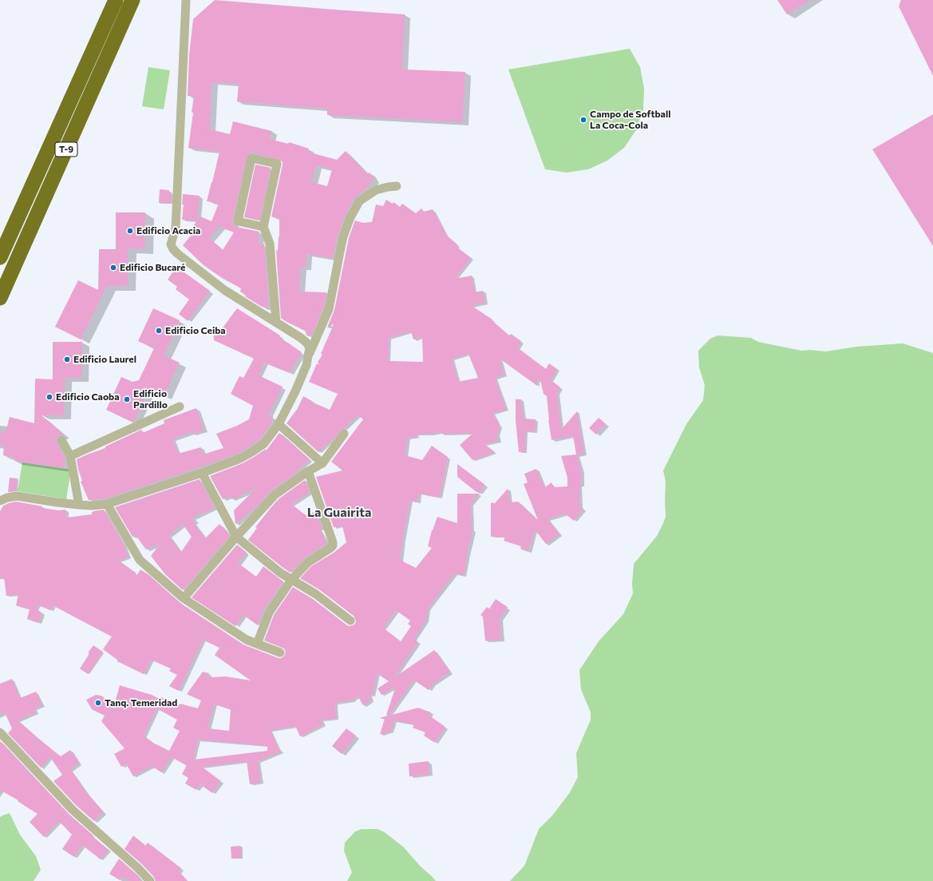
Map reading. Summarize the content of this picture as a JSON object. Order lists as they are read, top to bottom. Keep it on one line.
{"streets":{"highway":["T-9"]},"districts":["La Guairita"],"places":["Campo de Softball La Coca-Cola","Edificio Acacia","Edificio Bucaré","Edificio Ceiba","Edificio Laurel","Edificio Caoba","Edificio Pardillo","Tanq. Temeridad"]}
